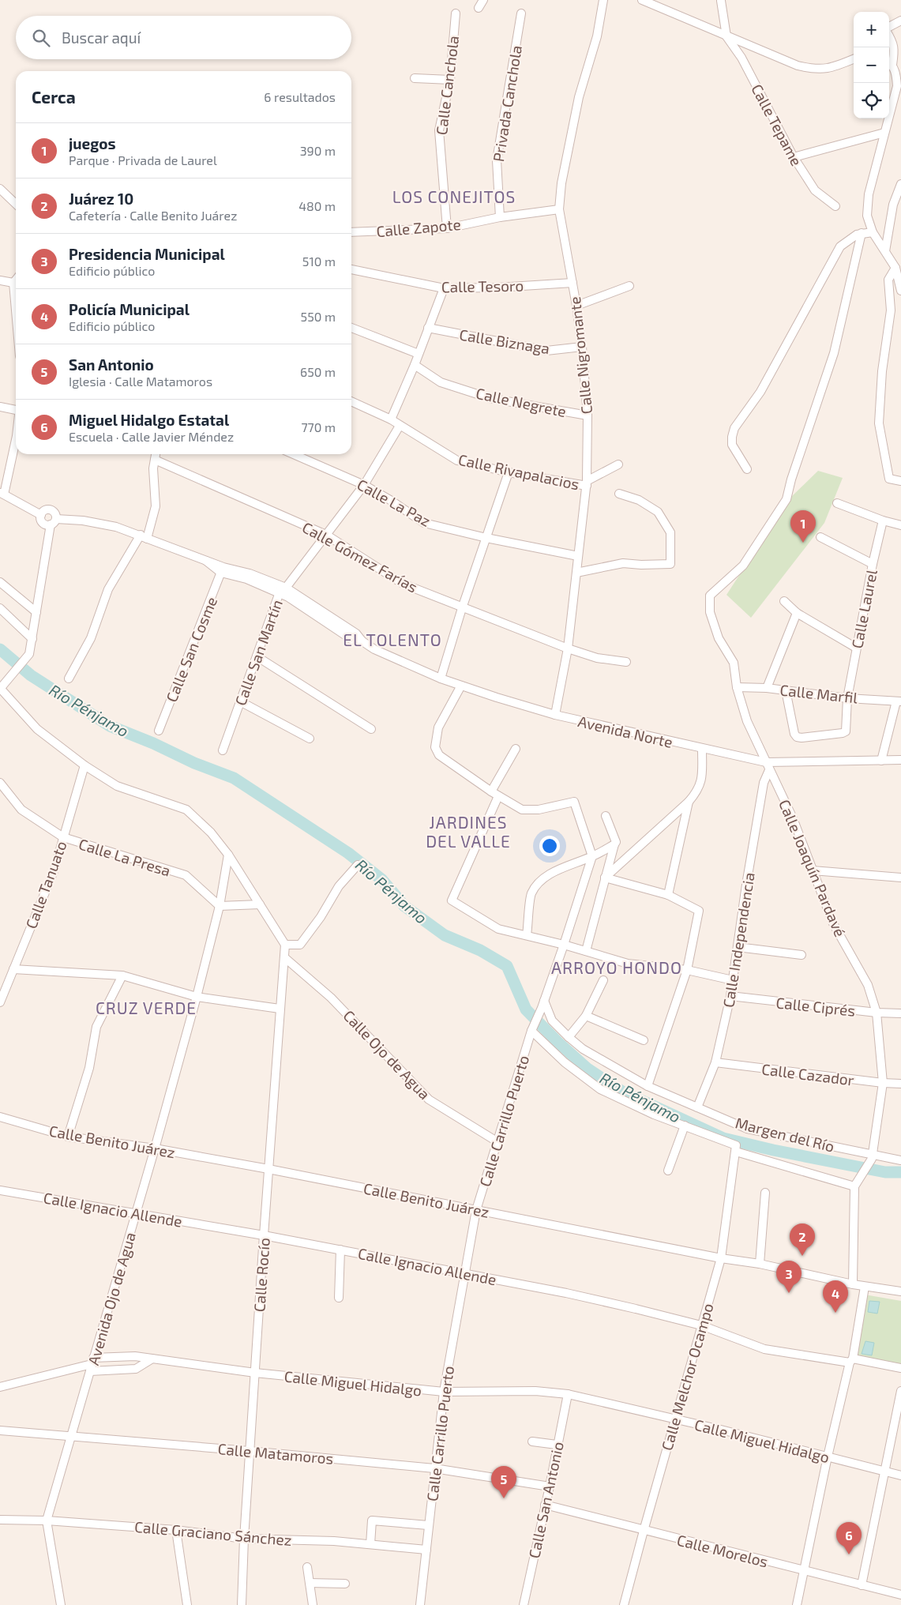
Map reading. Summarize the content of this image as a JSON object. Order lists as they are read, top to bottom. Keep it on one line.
{"streets":{"street":["Calle Canchola","Privada Canchola","Calle Tepame","Calle Zapote","Calle Tesoro","Calle Biznaga","Calle Nigromante","Calle Negrete","Calle Rivapalacios","Calle La Paz","Calle Gómez Farías","Calle Laurel","Calle San Cosme","Calle San Martín","Calle Marfil","Avenida Norte","Calle La Presa","Calle Joaquín Pardavé","Calle Tanuato","Calle Independencia","Calle Ciprés","Calle Ojo de Agua","Calle Cazador","Calle Carrillo Puerto","Margen del Río","Calle Benito Juárez","Calle Ignacio Allende","Calle Rocío","Avenida Ojo de Agua","Calle Melchor Ocampo","Calle Miguel Hidalgo","Calle Matamoros","Calle San Antonio","Calle Graciano Sánchez","Calle Morelos"]},"crossings":[["Calle Canchola","Calle Zapote"],["Privada Canchola","Calle Zapote"],["Calle Zapote","Calle Nigromante"],["Calle Tesoro","Calle Nigromante"],["Calle Biznaga","Calle Nigromante"],["Calle Nigromante","Calle Negrete"],["Calle Nigromante","Calle Rivapalacios"],["Calle Nigromante","Calle La Paz"],["Calle Nigromante","Calle Gómez Farías"],["Calle Nigromante","Avenida Norte"],["Calle Rivapalacios","Calle San Martín"],["Calle La Paz","Calle San Martín"],["Calle Gómez Farías","Calle San Martín"],["Calle Laurel","Calle Marfil"],["Calle San Cosme","Avenida Norte"],["Calle San Martín","Avenida Norte"],["Calle Marfil","Calle Joaquín Pardavé"],["Avenida Norte","Calle Joaquín Pardavé"],["Avenida Norte","Calle Independencia"],["Calle La Presa","Calle Tanuato"],["Calle La Presa","Avenida Ojo de Agua"],["Calle Joaquín Pardavé","Calle Independencia"],["Calle Joaquín Pardavé","Calle Ciprés"],["Calle Joaquín Pardavé","Calle Cazador"],["Calle Joaquín Pardavé","Margen del Río"],["Calle Independencia","Calle Ciprés"],["Calle Independencia","Calle Cazador"],["Calle Independencia","Margen del Río"],["Calle Ojo de Agua","Calle Carrillo Puerto"],["Calle Ojo de Agua","Calle Rocío"],["Calle Carrillo Puerto","Margen del Río"],["Calle Carrillo Puerto","Calle Benito Juárez"],["Calle Carrillo Puerto","Calle Ignacio Allende"],["Calle Carrillo Puerto","Calle Miguel Hidalgo"],["Calle Carrillo Puerto","Calle Matamoros"],["Calle Carrillo Puerto","Calle Graciano Sánchez"],["Calle Benito Juárez","Calle Rocío"],["Calle Benito Juárez","Avenida Ojo de Agua"],["Calle Benito Juárez","Calle Melchor Ocampo"],["Calle Ignacio Allende","Calle Rocío"],["Calle Ignacio Allende","Avenida Ojo de Agua"],["Calle Ignacio Allende","Calle Melchor Ocampo"],["Calle Rocío","Calle Miguel Hidalgo"],["Calle Rocío","Calle Matamoros"],["Calle Rocío","Calle Graciano Sánchez"],["Avenida Ojo de Agua","Calle Miguel Hidalgo"],["Avenida Ojo de Agua","Calle Matamoros"],["Avenida Ojo de Agua","Calle Graciano Sánchez"],["Calle Melchor Ocampo","Calle Miguel Hidalgo"],["Calle Melchor Ocampo","Calle Morelos"],["Calle Miguel Hidalgo","Calle San Antonio"],["Calle Matamoros","Calle San Antonio"],["Calle San Antonio","Calle Morelos"]],"districts":["LOS CONEJITOS","EL TOLENTO","JARDINES DEL VALLE","ARROYO HONDO","CRUZ VERDE"],"water":["Río Pénjamo"],"page":{"map_buttons":["+","−"],"search":"Buscar aquí","heading":["Cerca","6 resultados"],"list":[{"mark":"1","name":"juegos","note":"Parque · Privada de Laurel","value":"390 m"},{"mark":"2","name":"Juárez 10","note":"Cafetería · Calle Benito Juárez","value":"480 m"},{"mark":"3","name":"Presidencia Municipal","note":"Edificio público","value":"510 m"},{"mark":"4","name":"Policía Municipal","note":"Edificio público","value":"550 m"},{"mark":"5","name":"San Antonio","note":"Iglesia · Calle Matamoros","value":"650 m"},{"mark":"6","name":"Miguel Hidalgo Estatal","note":"Escuela · Calle Javier Méndez","value":"770 m"}],"pins":["1","2","3","4","5","6"]}}
